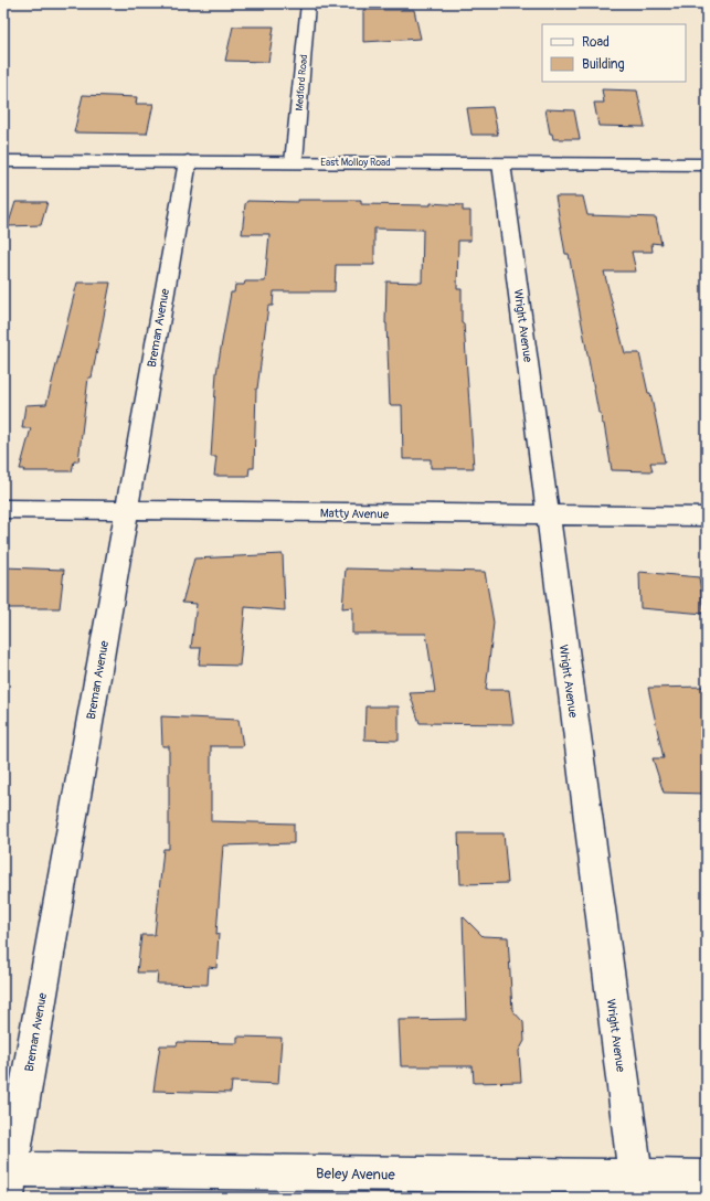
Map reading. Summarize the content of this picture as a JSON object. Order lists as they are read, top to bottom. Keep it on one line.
{"streets":{"street":["Medford Road","East Molloy Road","Wright Avenue","Breman Avenue","Matty Avenue","Beley Avenue"]},"crossings":[["Medford Road","East Molloy Road"],["East Molloy Road","Wright Avenue"],["East Molloy Road","Breman Avenue"],["Wright Avenue","Matty Avenue"],["Wright Avenue","Beley Avenue"],["Breman Avenue","Matty Avenue"],["Breman Avenue","Beley Avenue"]],"legend":["Road","Building"]}
